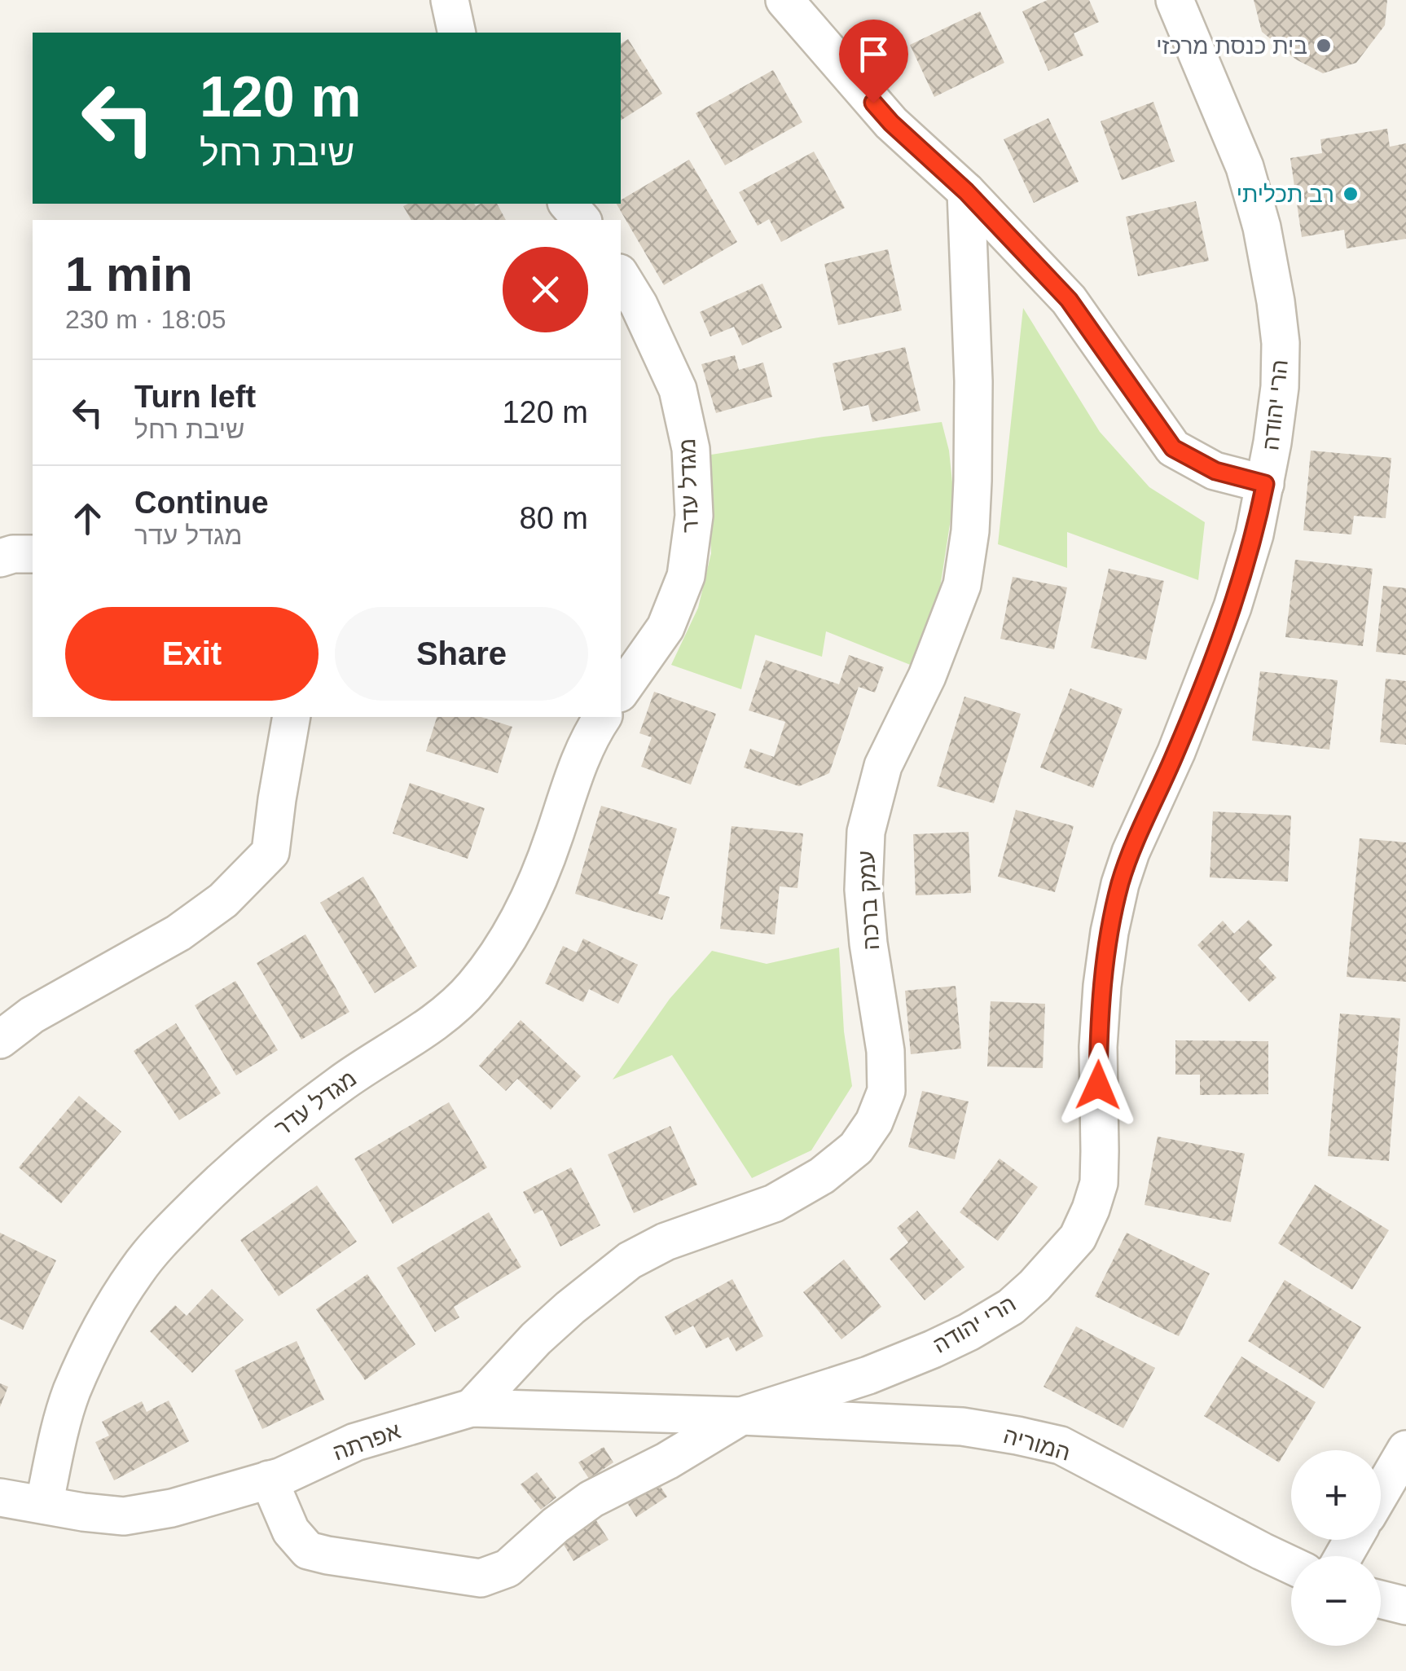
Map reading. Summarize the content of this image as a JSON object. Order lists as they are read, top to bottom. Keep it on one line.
{"streets":{"street":["הרי יהודה","מגדל עדר","עמק ברכה","אפרתה","המוריה"]},"crossings":[["הרי יהודה","אפרתה"],["הרי יהודה","המוריה"],["מגדל עדר","אפרתה"],["עמק ברכה","אפרתה"],["אפרתה","המוריה"]],"places":["בית כנסת מרכזי","רב תכליתי"],"page":{"turn":["120 m","שיבת רחל"],"heading":["1 min","230 m · 18:05"],"list":[{"name":"Turn left","note":"שיבת רחל","value":"120 m"},{"name":"Continue","note":"מגדל עדר","value":"80 m"}],"buttons":["Exit","Share"],"map_buttons":["+","−"]}}
